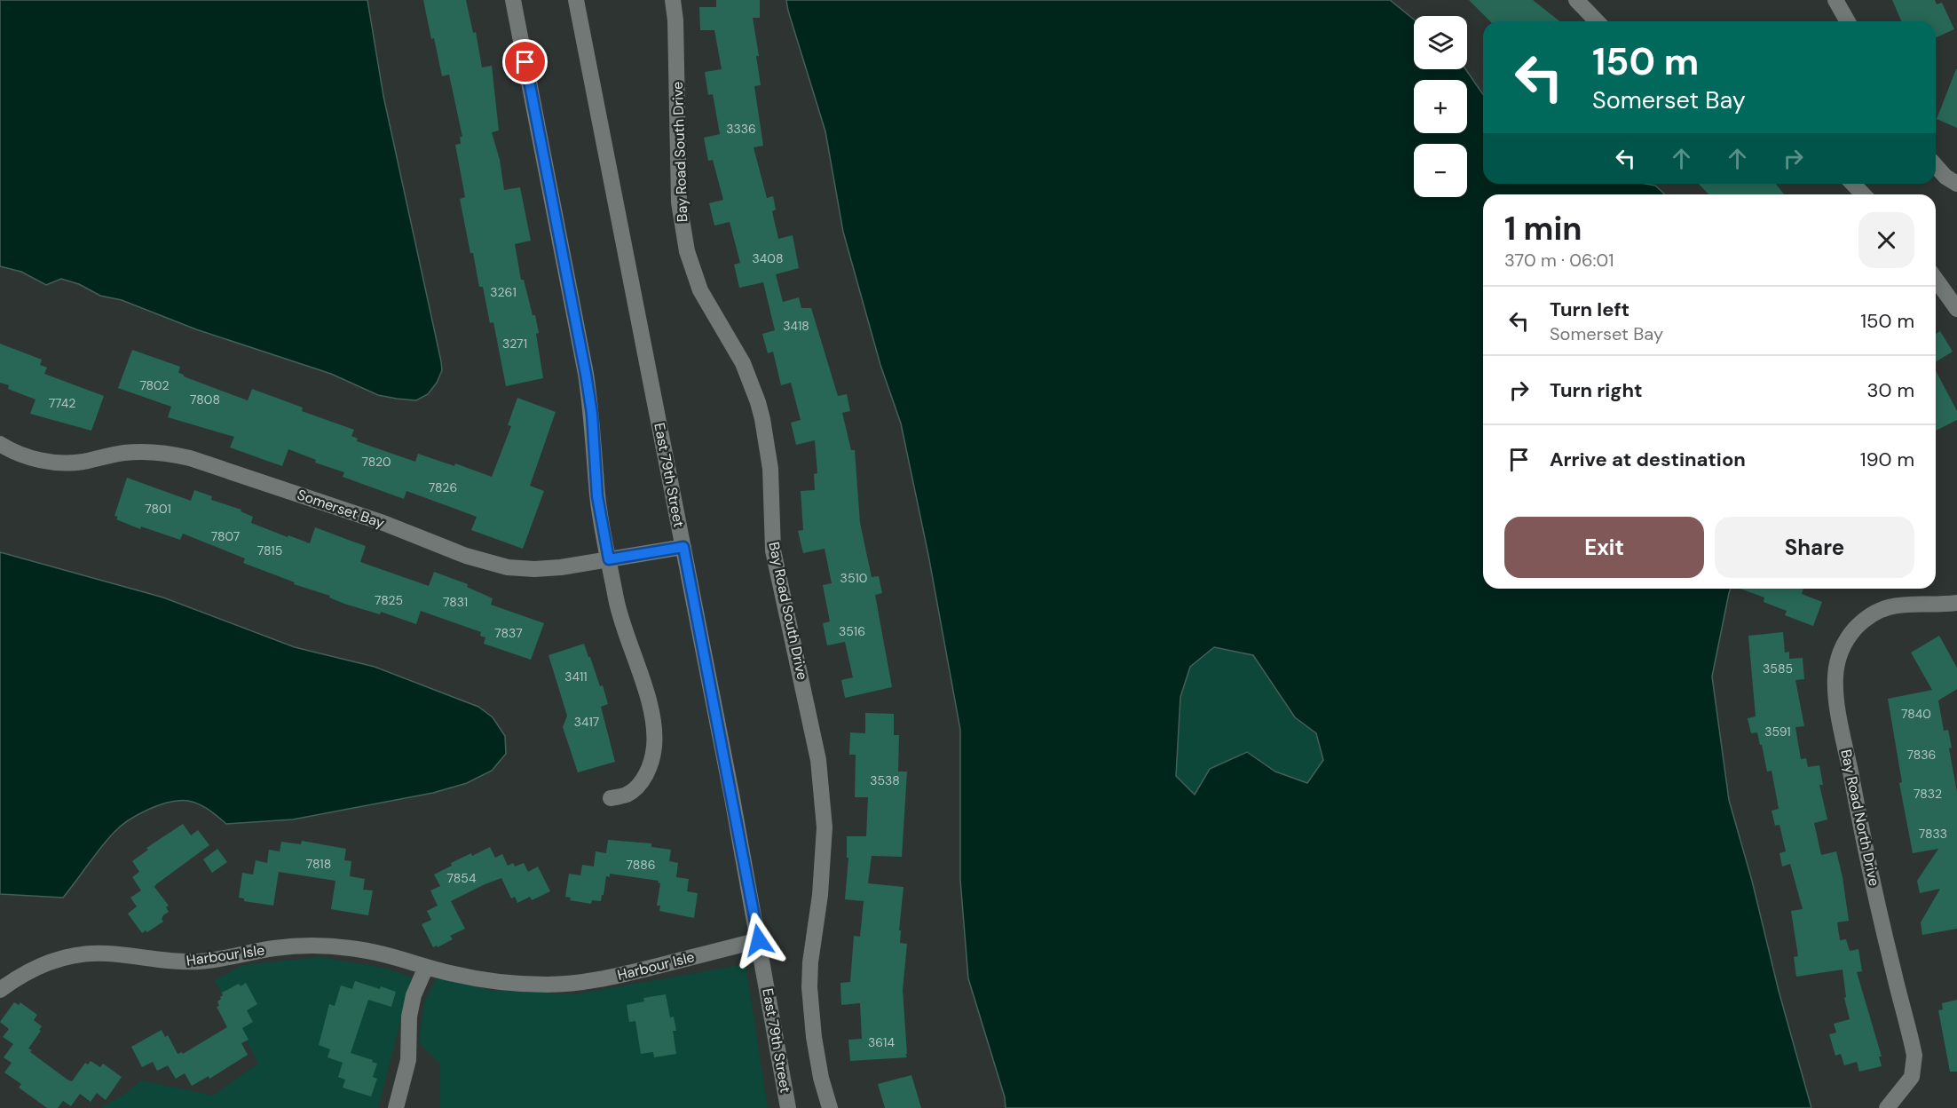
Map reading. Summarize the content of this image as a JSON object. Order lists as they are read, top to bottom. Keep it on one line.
{"streets":{"street":["Bay Road South Drive","East 79th Street","Somerset Bay","Bay Road North Drive","Harbour Isle"]},"crossings":[["East 79th Street","Somerset Bay"],["East 79th Street","Harbour Isle"]],"house_numbers":["3336","3408","3261","3418","3271","7802","7808","7742","7820","7826","7801","7807","7815","3510","7825","7831","3516","7837","3585","3411","7840","3417","3591","7836","3538","7832","7833","7818","7886","7854","3614"],"page":{"map_buttons":["+","−"],"turn":["150 m","Somerset Bay"],"heading":["1 min","370 m · 06:01"],"list":[{"name":"Turn left","note":"Somerset Bay","value":"150 m"},{"name":"Turn right","value":"30 m"},{"name":"Arrive at destination","value":"190 m"}],"buttons":["Exit","Share"]}}
